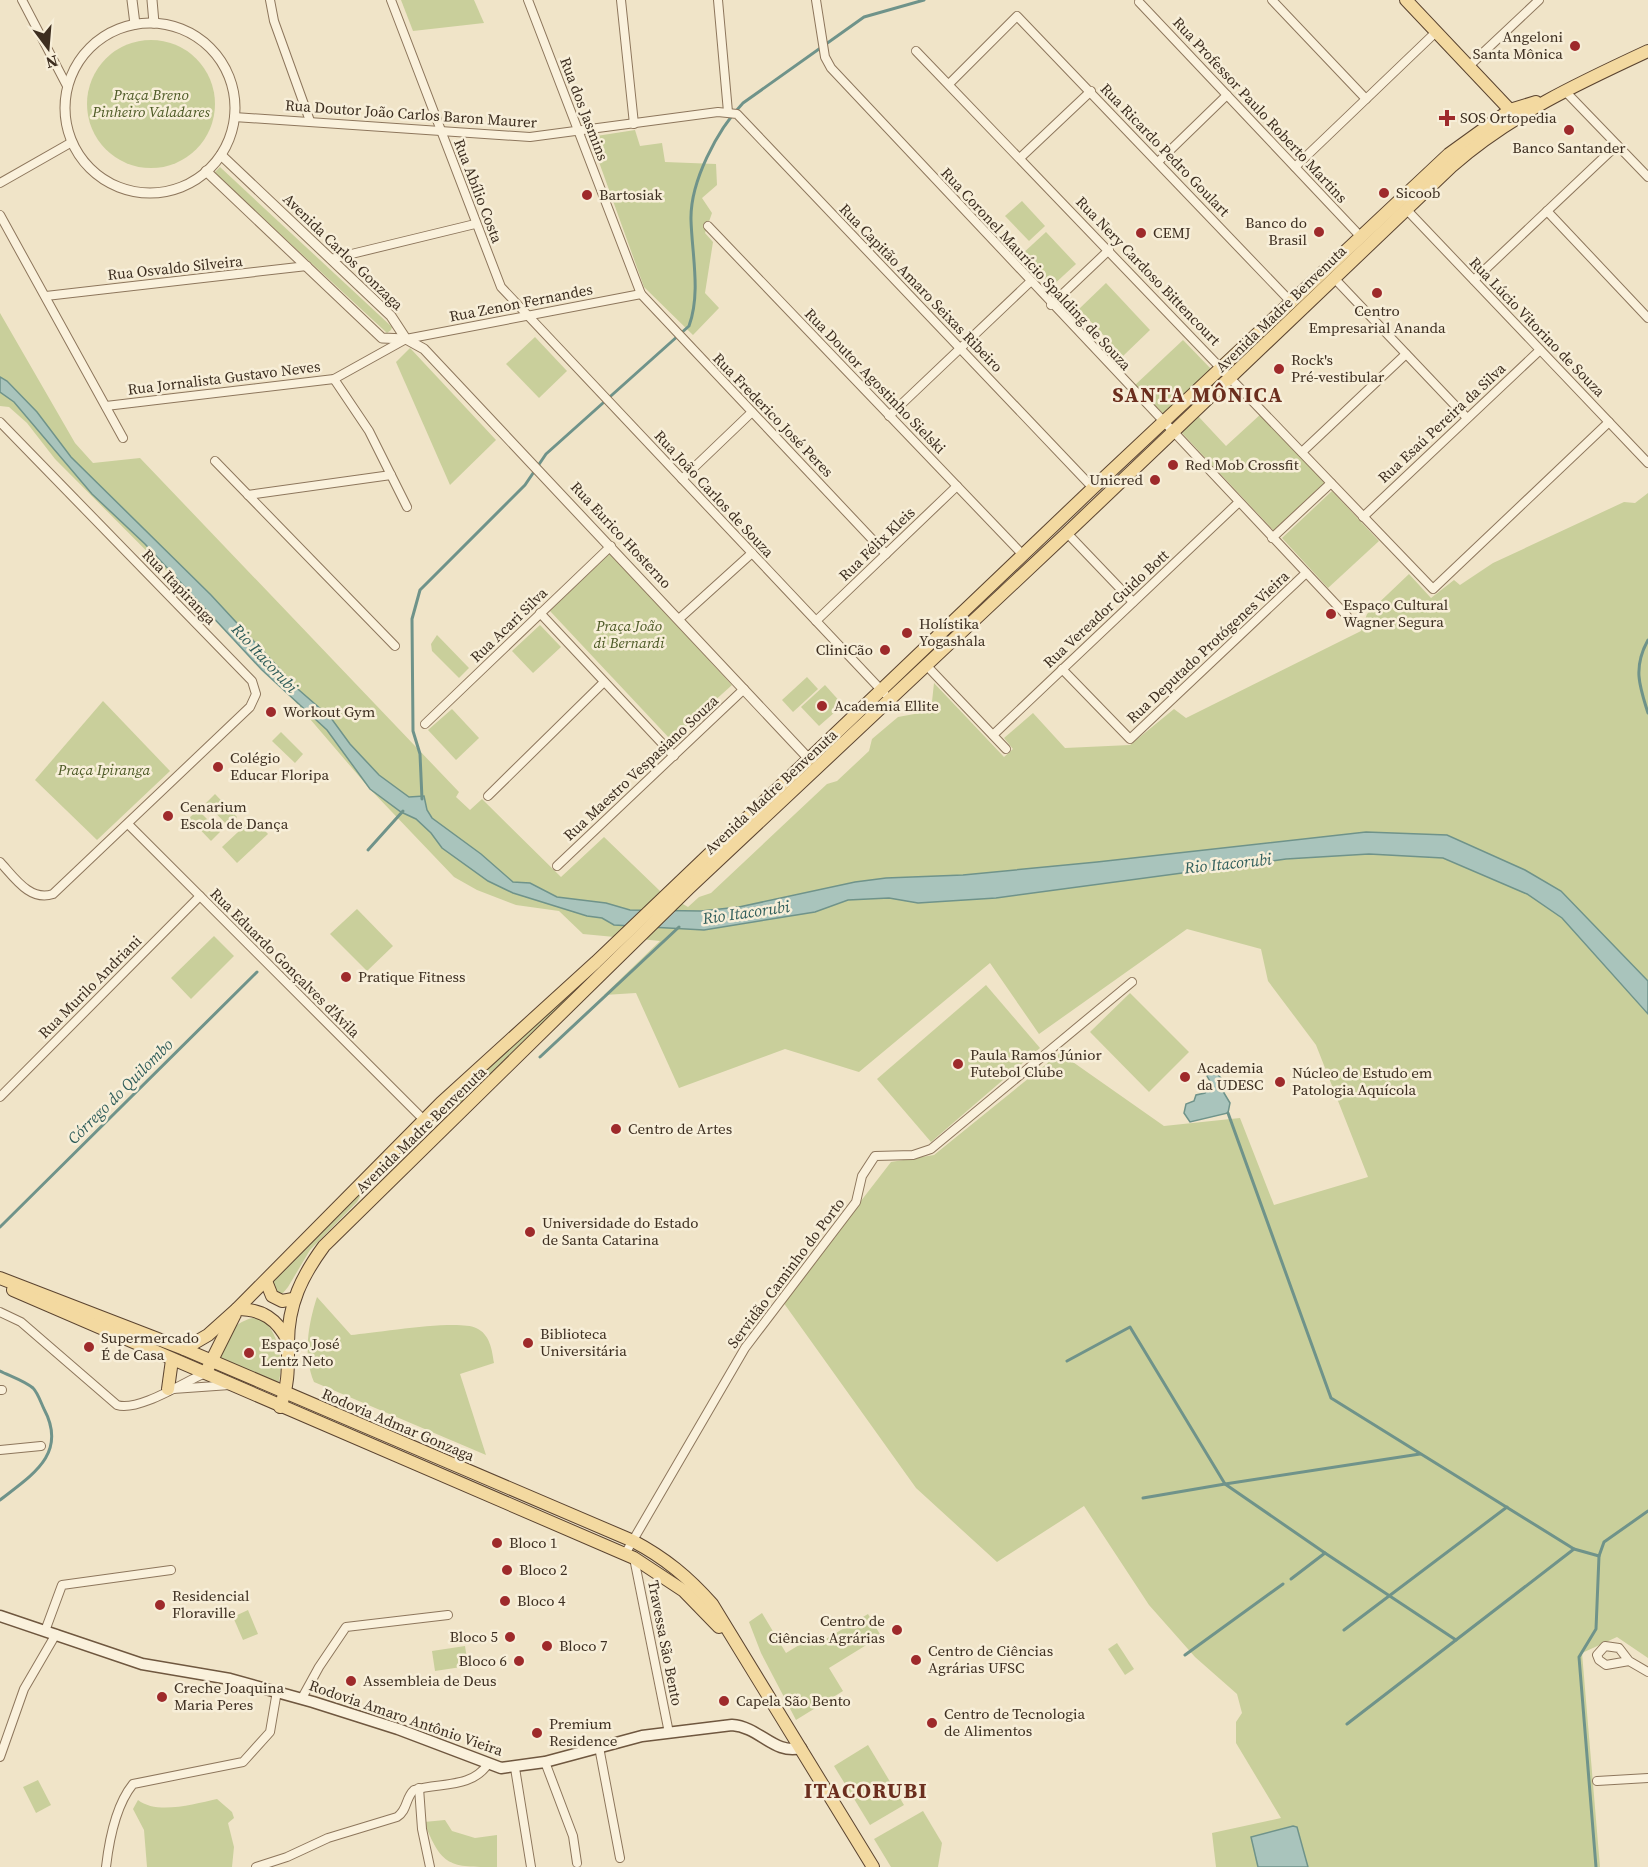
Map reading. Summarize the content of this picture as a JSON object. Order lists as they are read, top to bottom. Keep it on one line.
{"streets":{"main road":["Avenida Madre Benvenuta","Rodovia Admar Gonzaga","Rodovia Amaro Antônio Vieira"],"street":["Rua dos Jasmins","Rua Professor Paulo Roberto Martins","Rua Doutor João Carlos Baron Maurer","Rua Ricardo Pedro Goulart","Rua Abílio Costa","Avenida Carlos Gonzaga","Rua Osvaldo Silveira","Rua Coronel Maurício Spalding de Souza","Rua Nery Cardoso Bittencourt","Rua Capitão Amaro Seixas Ribeiro","Rua Zenon Fernandes","Rua Lúcio Vitorino de Souza","Rua Jornalista Gustavo Neves","Rua Doutor Agostinho Sielski","Rua Frederico José Peres","Rua Esaú Pereira da Silva","Rua João Carlos de Souza","Rua Eurico Hosterno","Rua Félix Kleis","Rua Itapiranga","Rua Vereador Guido Bott","Rua Acari Silva","Rua Deputado Protógenes Vieira","Rua Maestro Vespasiano Souza","Rua Eduardo Gonçalves d'Ávila","Rua Murilo Andriani","Servidão Caminho do Porto","Travessa São Bento"]},"crossings":[["Rua dos Jasmins","Rua Doutor João Carlos Baron Maurer"],["Rua dos Jasmins","Rua Zenon Fernandes"],["Rua dos Jasmins","Rua Frederico José Peres"],["Rua Professor Paulo Roberto Martins","Avenida Madre Benvenuta"],["Rua Doutor João Carlos Baron Maurer","Rua Abílio Costa"],["Rua Doutor João Carlos Baron Maurer","Avenida Carlos Gonzaga"],["Rua Doutor João Carlos Baron Maurer","Rua Capitão Amaro Seixas Ribeiro"],["Rua Ricardo Pedro Goulart","Rua Nery Cardoso Bittencourt"],["Rua Ricardo Pedro Goulart","Avenida Madre Benvenuta"],["Rua Abílio Costa","Rua Zenon Fernandes"],["Rua Abílio Costa","Rua João Carlos de Souza"],["Avenida Carlos Gonzaga","Rua Zenon Fernandes"],["Avenida Carlos Gonzaga","Rua Jornalista Gustavo Neves"],["Avenida Carlos Gonzaga","Rua Eurico Hosterno"],["Rua Coronel Maurício Spalding de Souza","Avenida Madre Benvenuta"],["Rua Coronel Maurício Spalding de Souza","Rua Vereador Guido Bott"],["Rua Coronel Maurício Spalding de Souza","Rua Deputado Protógenes Vieira"],["Rua Nery Cardoso Bittencourt","Avenida Madre Benvenuta"],["Rua Nery Cardoso Bittencourt","Rua Lúcio Vitorino de Souza"],["Rua Nery Cardoso Bittencourt","Rua Esaú Pereira da Silva"],["Rua Capitão Amaro Seixas Ribeiro","Avenida Madre Benvenuta"],["Rua Zenon Fernandes","Rua Jornalista Gustavo Neves"],["Rua Zenon Fernandes","Rua Frederico José Peres"],["Rua Zenon Fernandes","Rua João Carlos de Souza"],["Rua Zenon Fernandes","Rua Eurico Hosterno"],["Avenida Madre Benvenuta","Rua Lúcio Vitorino de Souza"],["Avenida Madre Benvenuta","Rua Doutor Agostinho Sielski"],["Avenida Madre Benvenuta","Rua João Carlos de Souza"],["Avenida Madre Benvenuta","Rua Eurico Hosterno"],["Avenida Madre Benvenuta","Rua Eduardo Gonçalves d'Ávila"],["Avenida Madre Benvenuta","Rodovia Admar Gonzaga"],["Rua Lúcio Vitorino de Souza","Rua Esaú Pereira da Silva"],["Rua Jornalista Gustavo Neves","Rua Eurico Hosterno"],["Rua Doutor Agostinho Sielski","Rua Félix Kleis"],["Rua Frederico José Peres","Rua Félix Kleis"],["Rua João Carlos de Souza","Rua Félix Kleis"],["Rua Eurico Hosterno","Rua Acari Silva"],["Rua Eurico Hosterno","Rua Maestro Vespasiano Souza"],["Rua Itapiranga","Rua Eduardo Gonçalves d'Ávila"],["Rua Vereador Guido Bott","Rua Deputado Protógenes Vieira"],["Rua Eduardo Gonçalves d'Ávila","Rua Murilo Andriani"],["Servidão Caminho do Porto","Rodovia Admar Gonzaga"],["Servidão Caminho do Porto","Travessa São Bento"],["Rodovia Admar Gonzaga","Travessa São Bento"],["Rodovia Admar Gonzaga","Rodovia Amaro Antônio Vieira"],["Travessa São Bento","Rodovia Amaro Antônio Vieira"]],"districts":["SANTA MÔNICA","ITACORUBI"],"water":["Rio Itacorubi","Córrego do Quilombo"],"parks":["Praça Breno Pinheiro Valadares","Praça João di Bernardi","Praça Ipiranga"],"places":{"other":["Angeloni Santa Mônica","Banco Santander","Sicoob","Bartosiak","Banco do Brasil","CEMJ","Centro Empresarial Ananda","Rock's Pré-vestibular","Red Mob Crossfit","Unicred","Espaço Cultural Wagner Segura","Holístika Yogashala","CliniCão","Academia Ellite","Workout Gym","Colégio Educar Floripa","Cenarium Escola de Dança","Pratique Fitness","Paula Ramos Júnior Futebol Clube","Academia da UDESC","Núcleo de Estudo em Patologia Aquícola","Centro de Artes","Universidade do Estado de Santa Catarina","Biblioteca Universitária","Supermercado É de Casa","Espaço José Lentz Neto","Bloco 1","Bloco 2","Bloco 4","Residencial Floraville","Centro de Ciências Agrárias","Bloco 5","Bloco 7","Centro de Ciências Agrárias UFSC","Bloco 6","Assembleia de Deus","Creche Joaquina Maria Peres","Capela São Bento","Centro de Tecnologia de Alimentos","Premium Residence"],"health":["SOS Ortopedia"]},"north":"bottom"}
